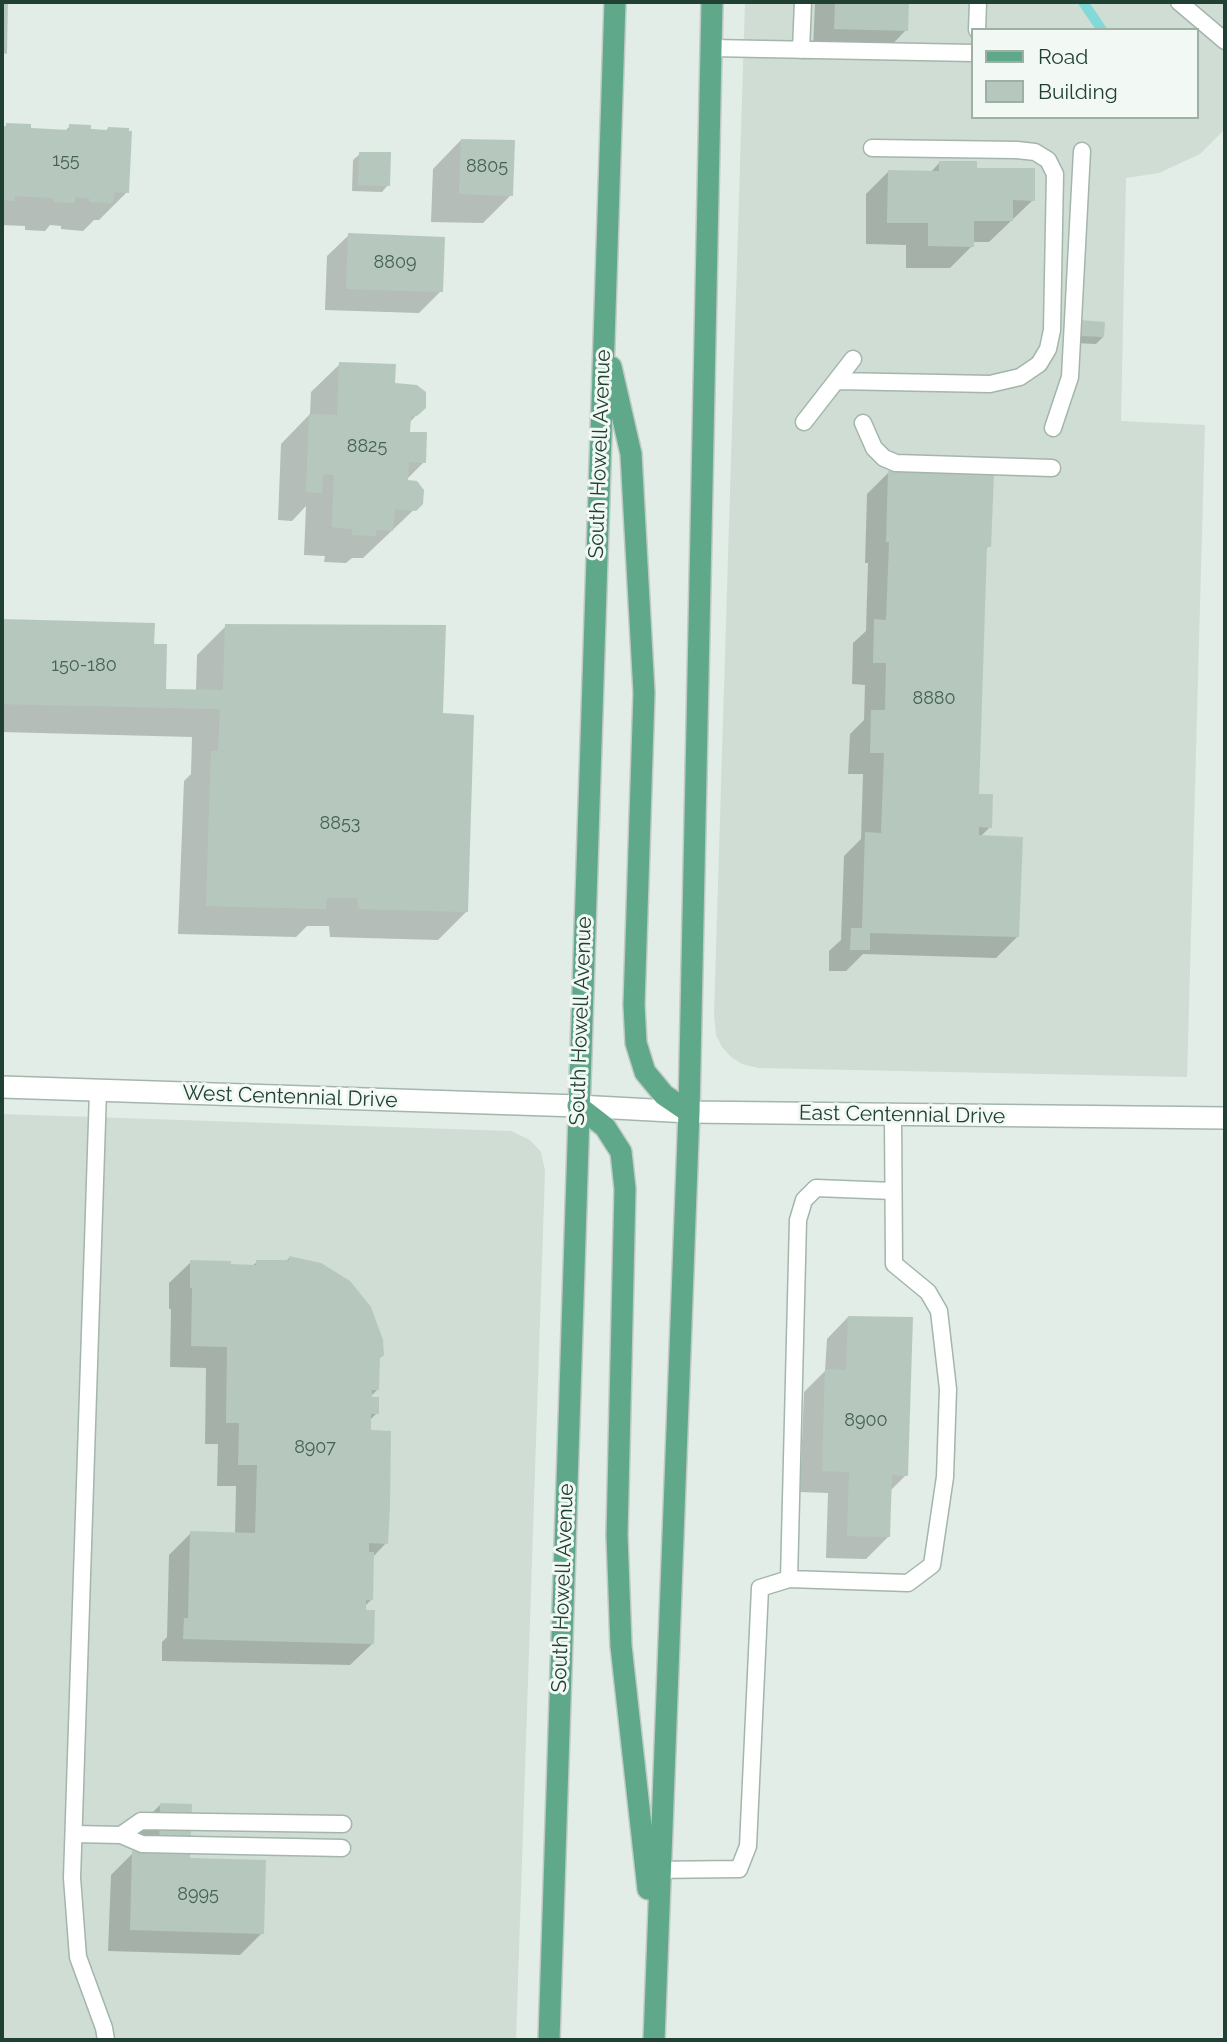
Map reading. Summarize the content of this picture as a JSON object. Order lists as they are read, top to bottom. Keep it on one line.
{"streets":{"main road":["South Howell Avenue"],"street":["West Centennial Drive","East Centennial Drive"]},"crossings":[["South Howell Avenue","West Centennial Drive"],["South Howell Avenue","East Centennial Drive"],["West Centennial Drive","East Centennial Drive"]],"house_numbers":["155","8805","8809","8825","150-180","8880","8853","8900","8907","8995"],"legend":["Road","Building"]}
